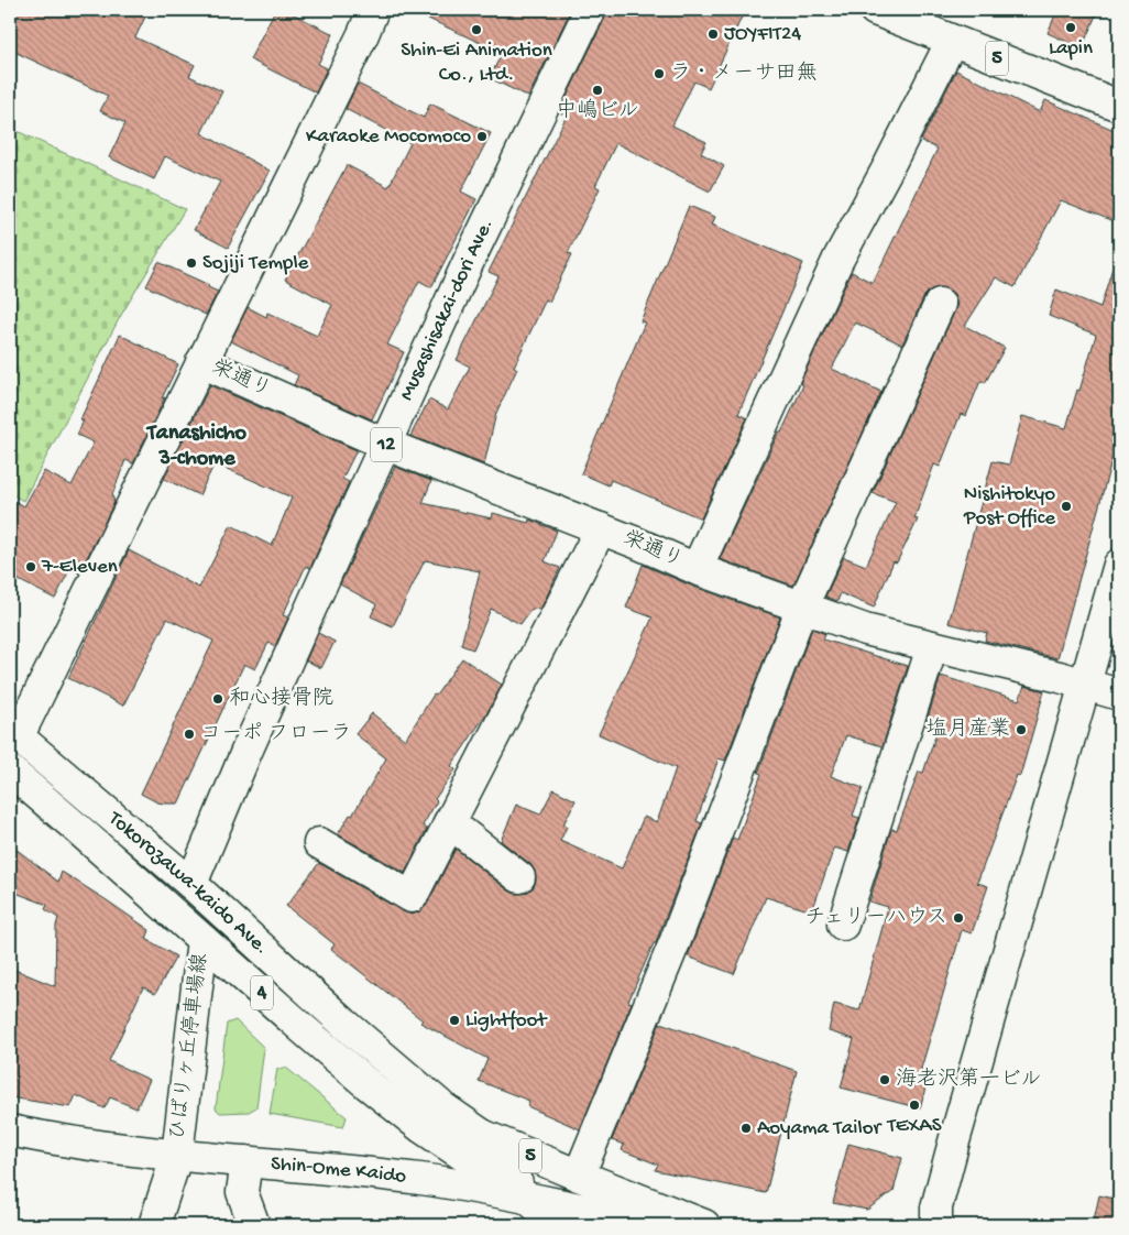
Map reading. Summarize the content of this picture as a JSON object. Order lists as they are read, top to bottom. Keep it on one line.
{"streets":{"street":["5","Musashisakai-dori Ave.","栄通り","12","Tokorozawa-kaido Ave.","4","ひばりヶ丘停車場線","Shin-Ome Kaido"]},"crossings":[["5","Tokorozawa-kaido Ave."],["Musashisakai-dori Ave.","栄通り"],["Musashisakai-dori Ave.","Tokorozawa-kaido Ave."],["Tokorozawa-kaido Ave.","ひばりヶ丘停車場線"],["Tokorozawa-kaido Ave.","Shin-Ome Kaido"],["ひばりヶ丘停車場線","Shin-Ome Kaido"]],"districts":["Tanashicho 3-chome"],"places":["Lapin","Shin-Ei Animation Co., Ltd.","JOYFIT24","ラ・メーサ田無","中嶋ビル","Karaoke Mocomoco","Sojiji Temple","Nishitokyo Post Office","7-Eleven","和心接骨院","塩月産業","コーポ フローラ","チェリーハウス","Lightfoot","海老沢第一ビル","TEXAS","Aoyama Tailor"]}
